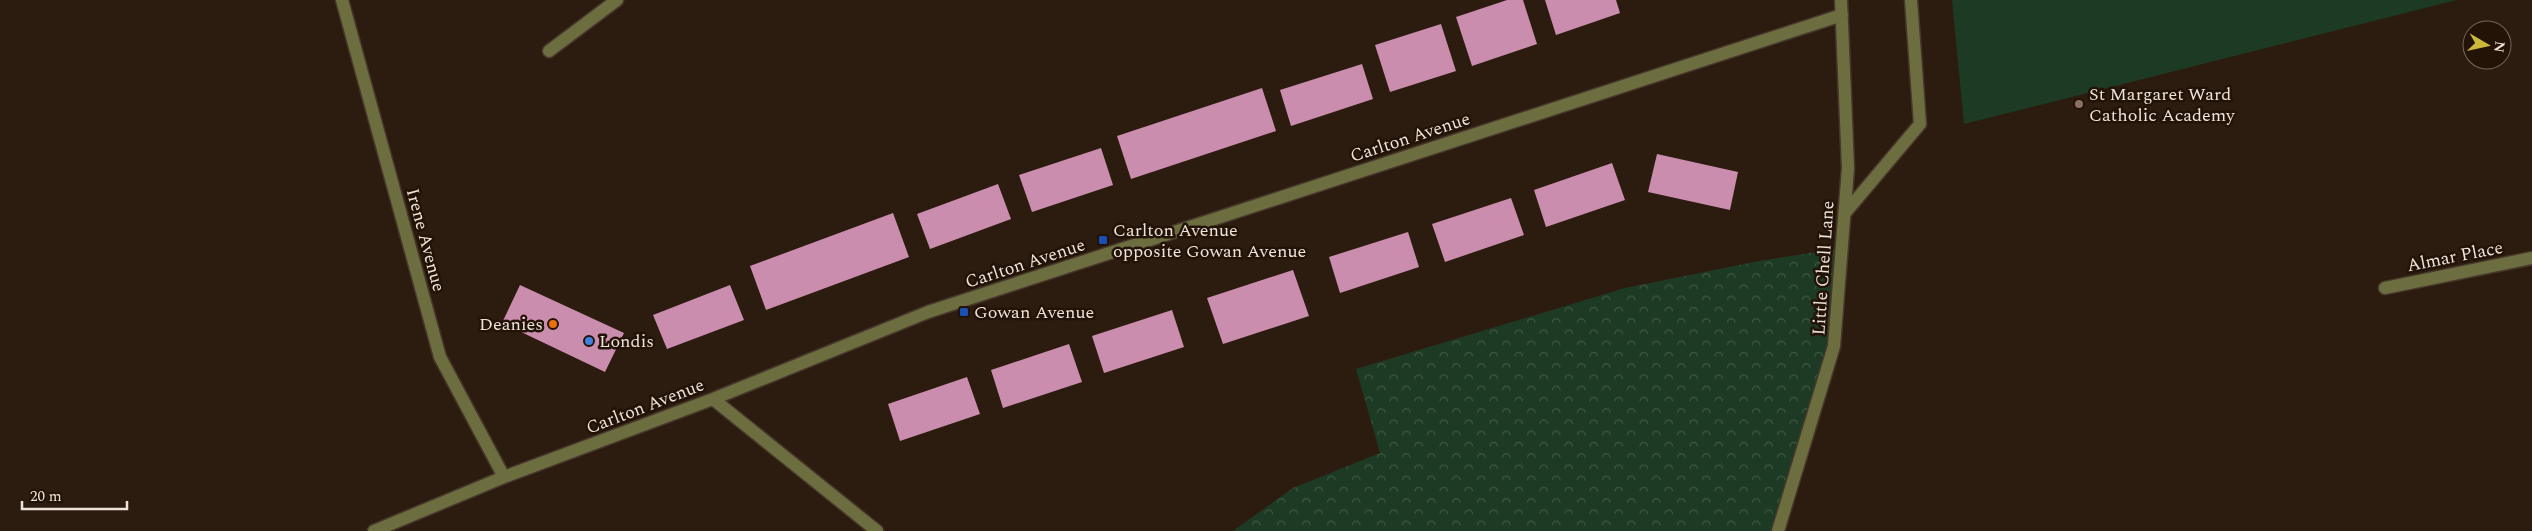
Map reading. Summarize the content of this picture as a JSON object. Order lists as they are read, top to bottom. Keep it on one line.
{"streets":{"street":["Carlton Avenue","Irene Avenue","Almar Place","Little Chell Lane"]},"crossings":[["Carlton Avenue","Irene Avenue"],["Carlton Avenue","Little Chell Lane"]],"places":{"other":["St Margaret Ward Catholic Academy","Deanies","Londis"],"transit":["Carlton Avenue opposite Gowan Avenue","Gowan Avenue"]},"scale_bar":"20 m","north":"right"}
